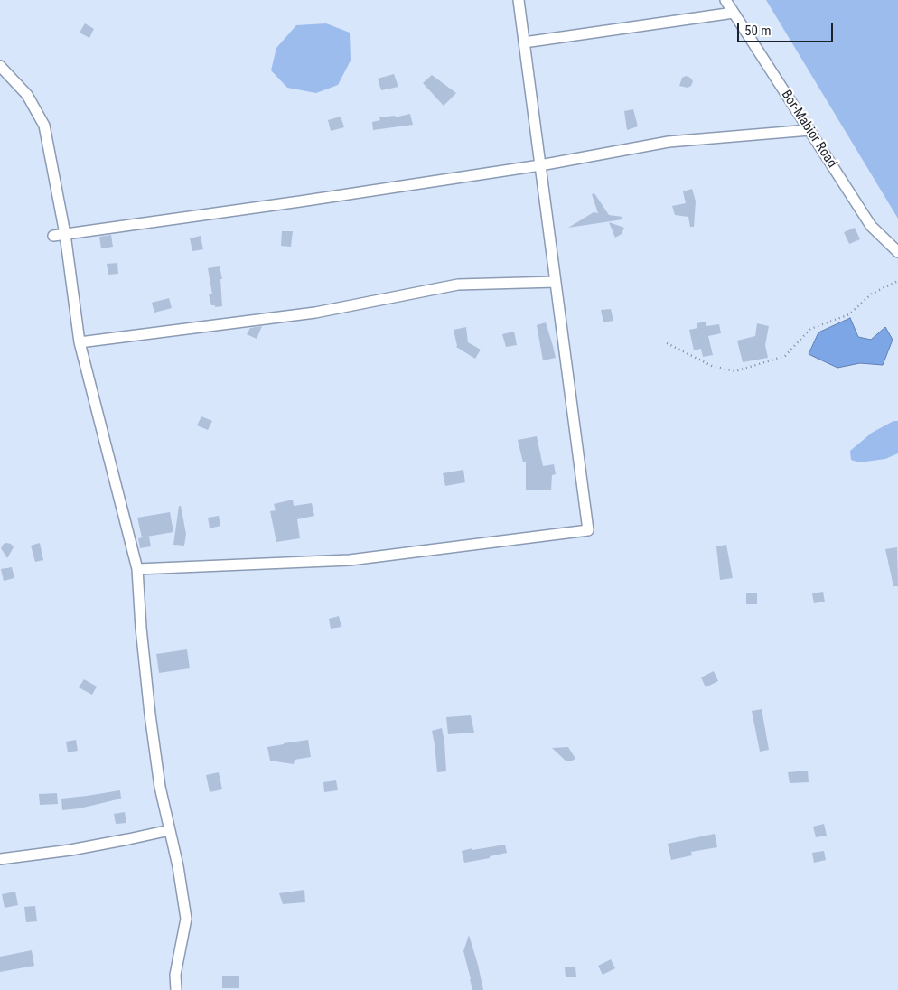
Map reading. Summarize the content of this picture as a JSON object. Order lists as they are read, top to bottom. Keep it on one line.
{"streets":{"street":["Bor-Mabior Road"]},"scale_bar":"50 m"}
